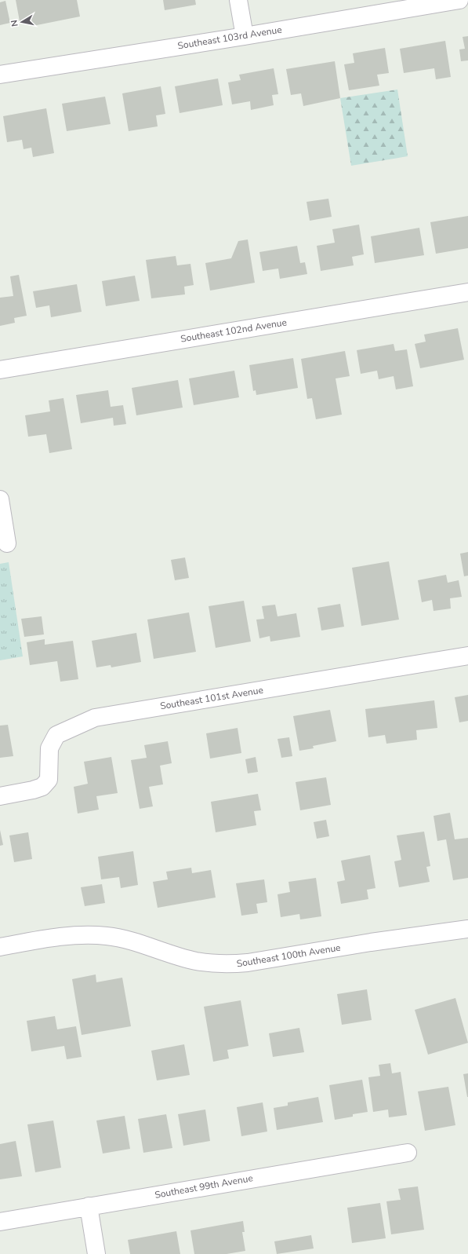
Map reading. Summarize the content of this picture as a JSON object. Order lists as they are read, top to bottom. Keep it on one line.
{"streets":{"street":["Southeast 103rd Avenue","Southeast 102nd Avenue","Southeast 101st Avenue","Southeast 100th Avenue","Southeast 99th Avenue"]},"north":"left"}
